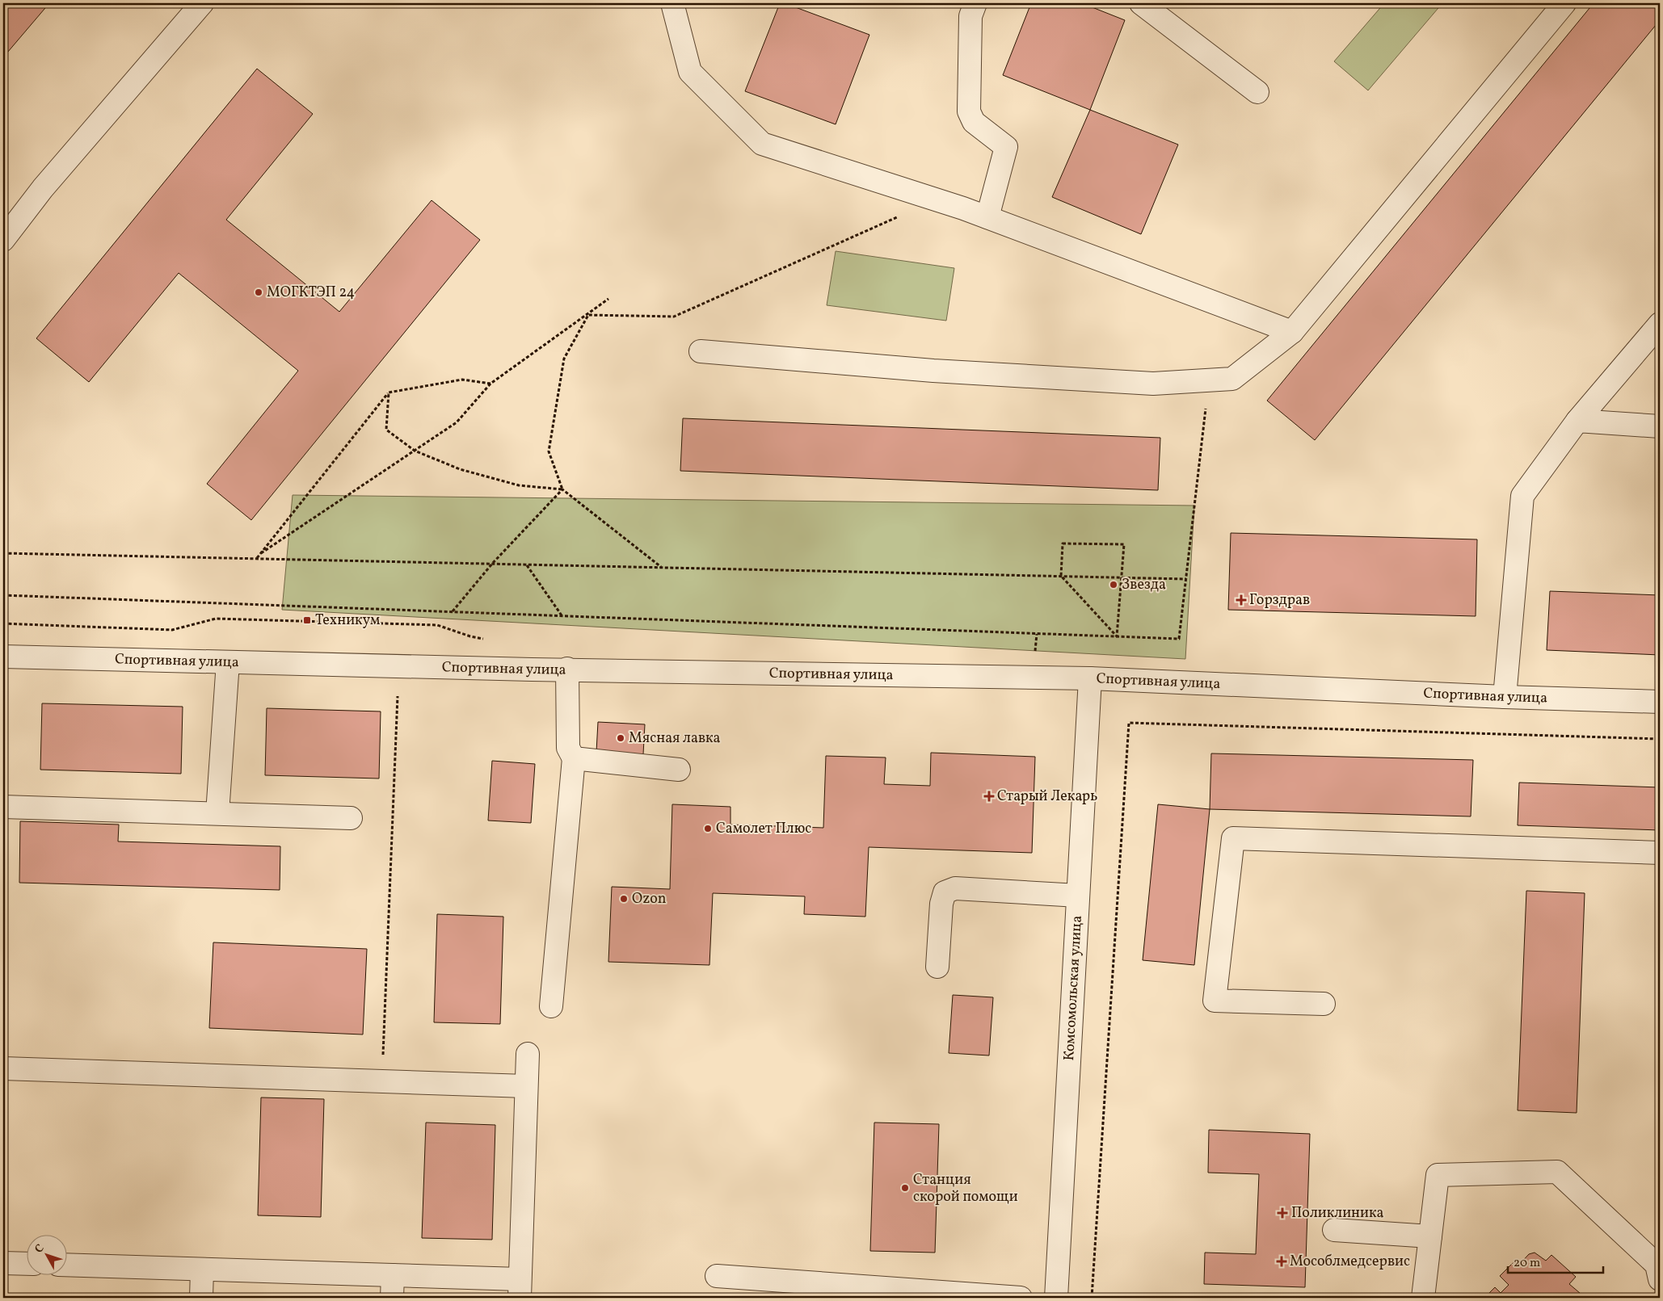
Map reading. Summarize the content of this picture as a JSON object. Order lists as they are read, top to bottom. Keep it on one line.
{"streets":{"street":["Спортивная улица","Комсомольская улица"]},"crossings":[["Спортивная улица","Комсомольская улица"]],"places":{"other":["МОГКТЭП 24","Звезда","Мясная лавка","Самолет Плюс","Ozon","Станция скорой помощи"],"health":["Горздрав","Старый Лекарь","Поликлиника","Мособлмедсервис"],"transit":["Техникум"]},"scale_bar":"20 m","north":"top left"}
